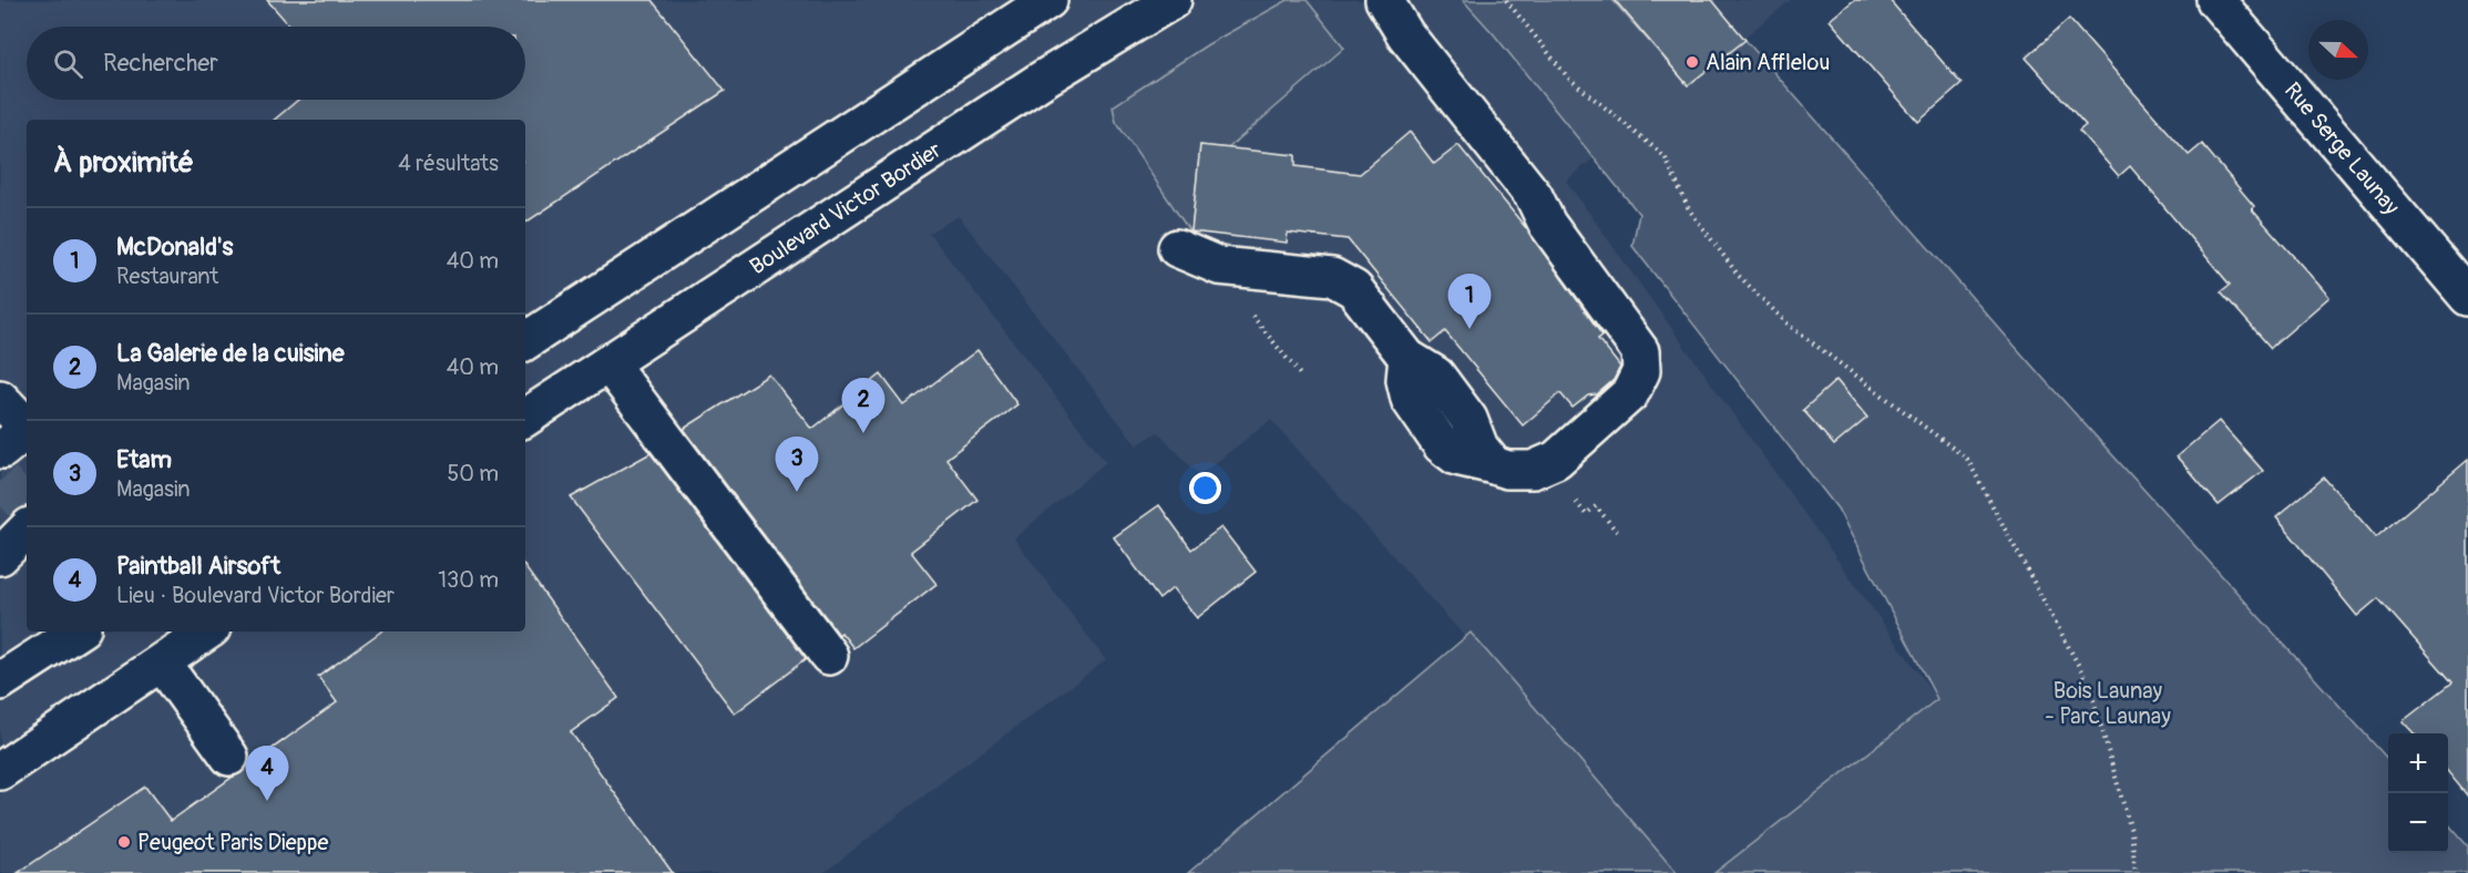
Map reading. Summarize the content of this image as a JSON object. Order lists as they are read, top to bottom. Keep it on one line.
{"streets":{"main road":["Rue Serge Launay","Boulevard Victor Bordier"]},"parks":["Bois Launay - Parc Launay"],"places":["Alain Afflelou","Peugeot Paris Dieppe"],"north":"right","page":{"search":"Rechercher","heading":["À proximité","4 résultats"],"list":[{"mark":"1","name":"McDonald's","note":"Restaurant","value":"40 m"},{"mark":"2","name":"La Galerie de la cuisine","note":"Magasin","value":"40 m"},{"mark":"3","name":"Etam","note":"Magasin","value":"50 m"},{"mark":"4","name":"Paintball Airsoft","note":"Lieu · Boulevard Victor Bordier","value":"130 m"}],"pins":["1","2","3","4"],"map_buttons":["+","−"]}}
